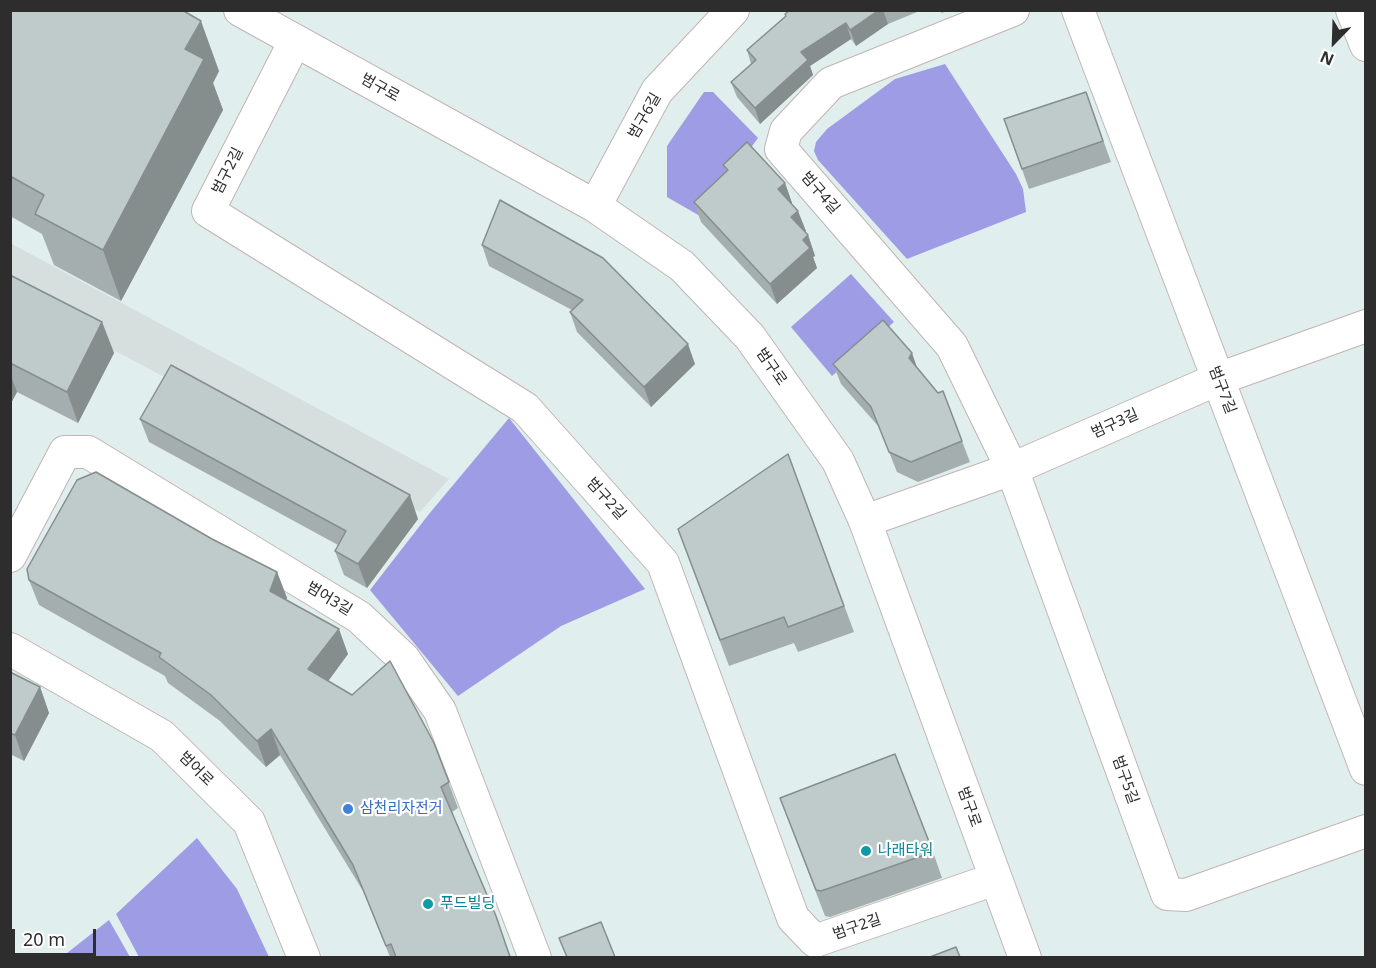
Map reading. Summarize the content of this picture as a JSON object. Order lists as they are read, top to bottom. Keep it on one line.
{"streets":{"street":["범구로","범구6길","범구2길","범구4길","범구7길","범구3길","범어3길","범어로","범구5길"]},"crossings":[["범구로","범구6길"],["범구로","범구2길"],["범구로","범구3길"],["범구4길","범구3길"],["범구4길","범구5길"],["범구7길","범구3길"],["범구3길","범구5길"]],"places":["삼천리자전거","나래타워","푸드빌딩"],"scale_bar":"20 m","north":"bottom left"}
